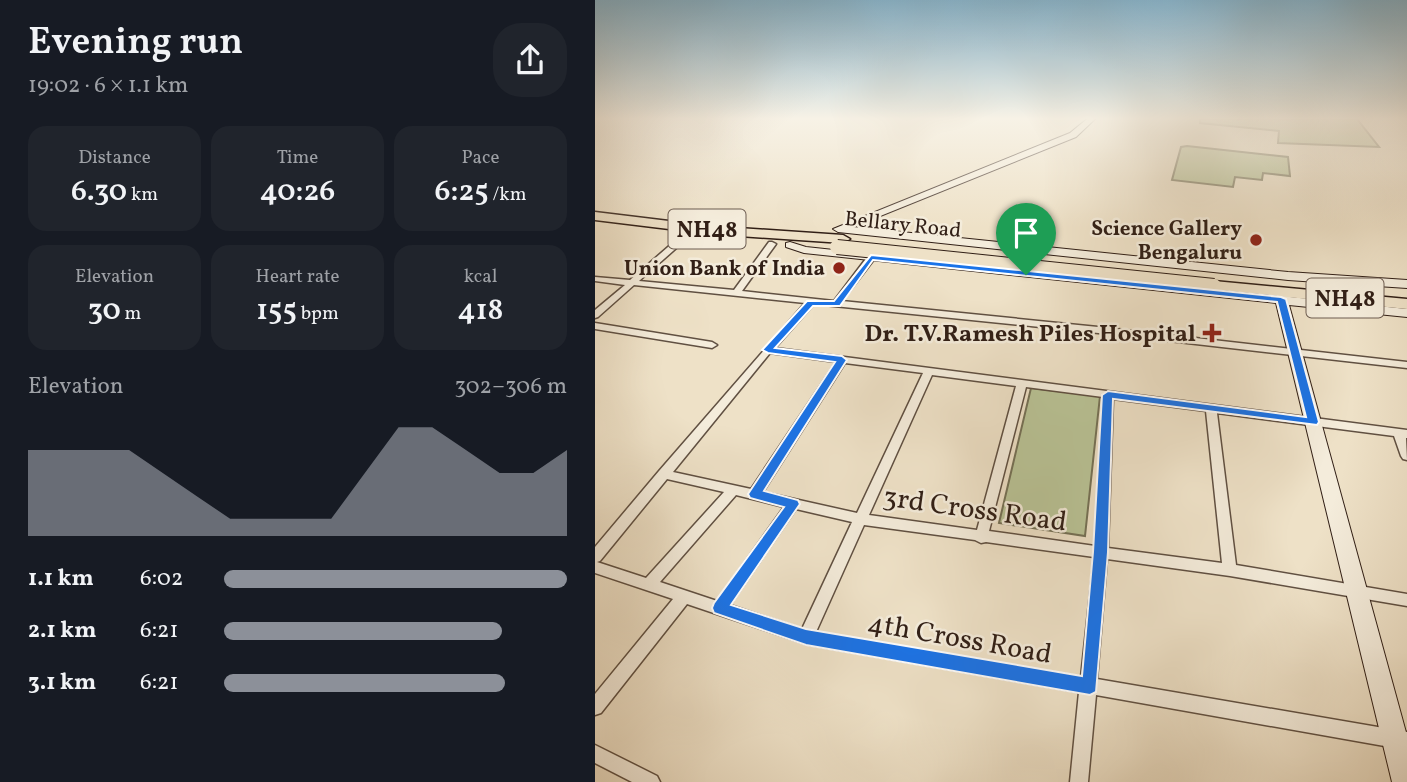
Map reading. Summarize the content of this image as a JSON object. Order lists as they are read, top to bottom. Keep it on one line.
{"streets":{"highway":["Bellary Road","NH48"],"street":["3rd Cross Road","4th Cross Road"]},"crossings":[["Bellary Road","NH48"]],"places":{"other":["Science Gallery Bengaluru","Union Bank of India"],"health":["Dr. T.V.Ramesh Piles Hospital"]},"page":{"heading":["Evening run","19:02 · 6 × 1.1 km"],"stats":[["Distance","6.30 km"],["Time","40:26"],["Pace","6:25 /km"],["Elevation","30 m"],["Heart rate","155 bpm"],["kcal","418"]],"chart":["Elevation","302–306 m"],"list":[{"name":"1.1 km","note":"6:02"},{"name":"2.1 km","note":"6:21"},{"name":"3.1 km","note":"6:21"}]}}
